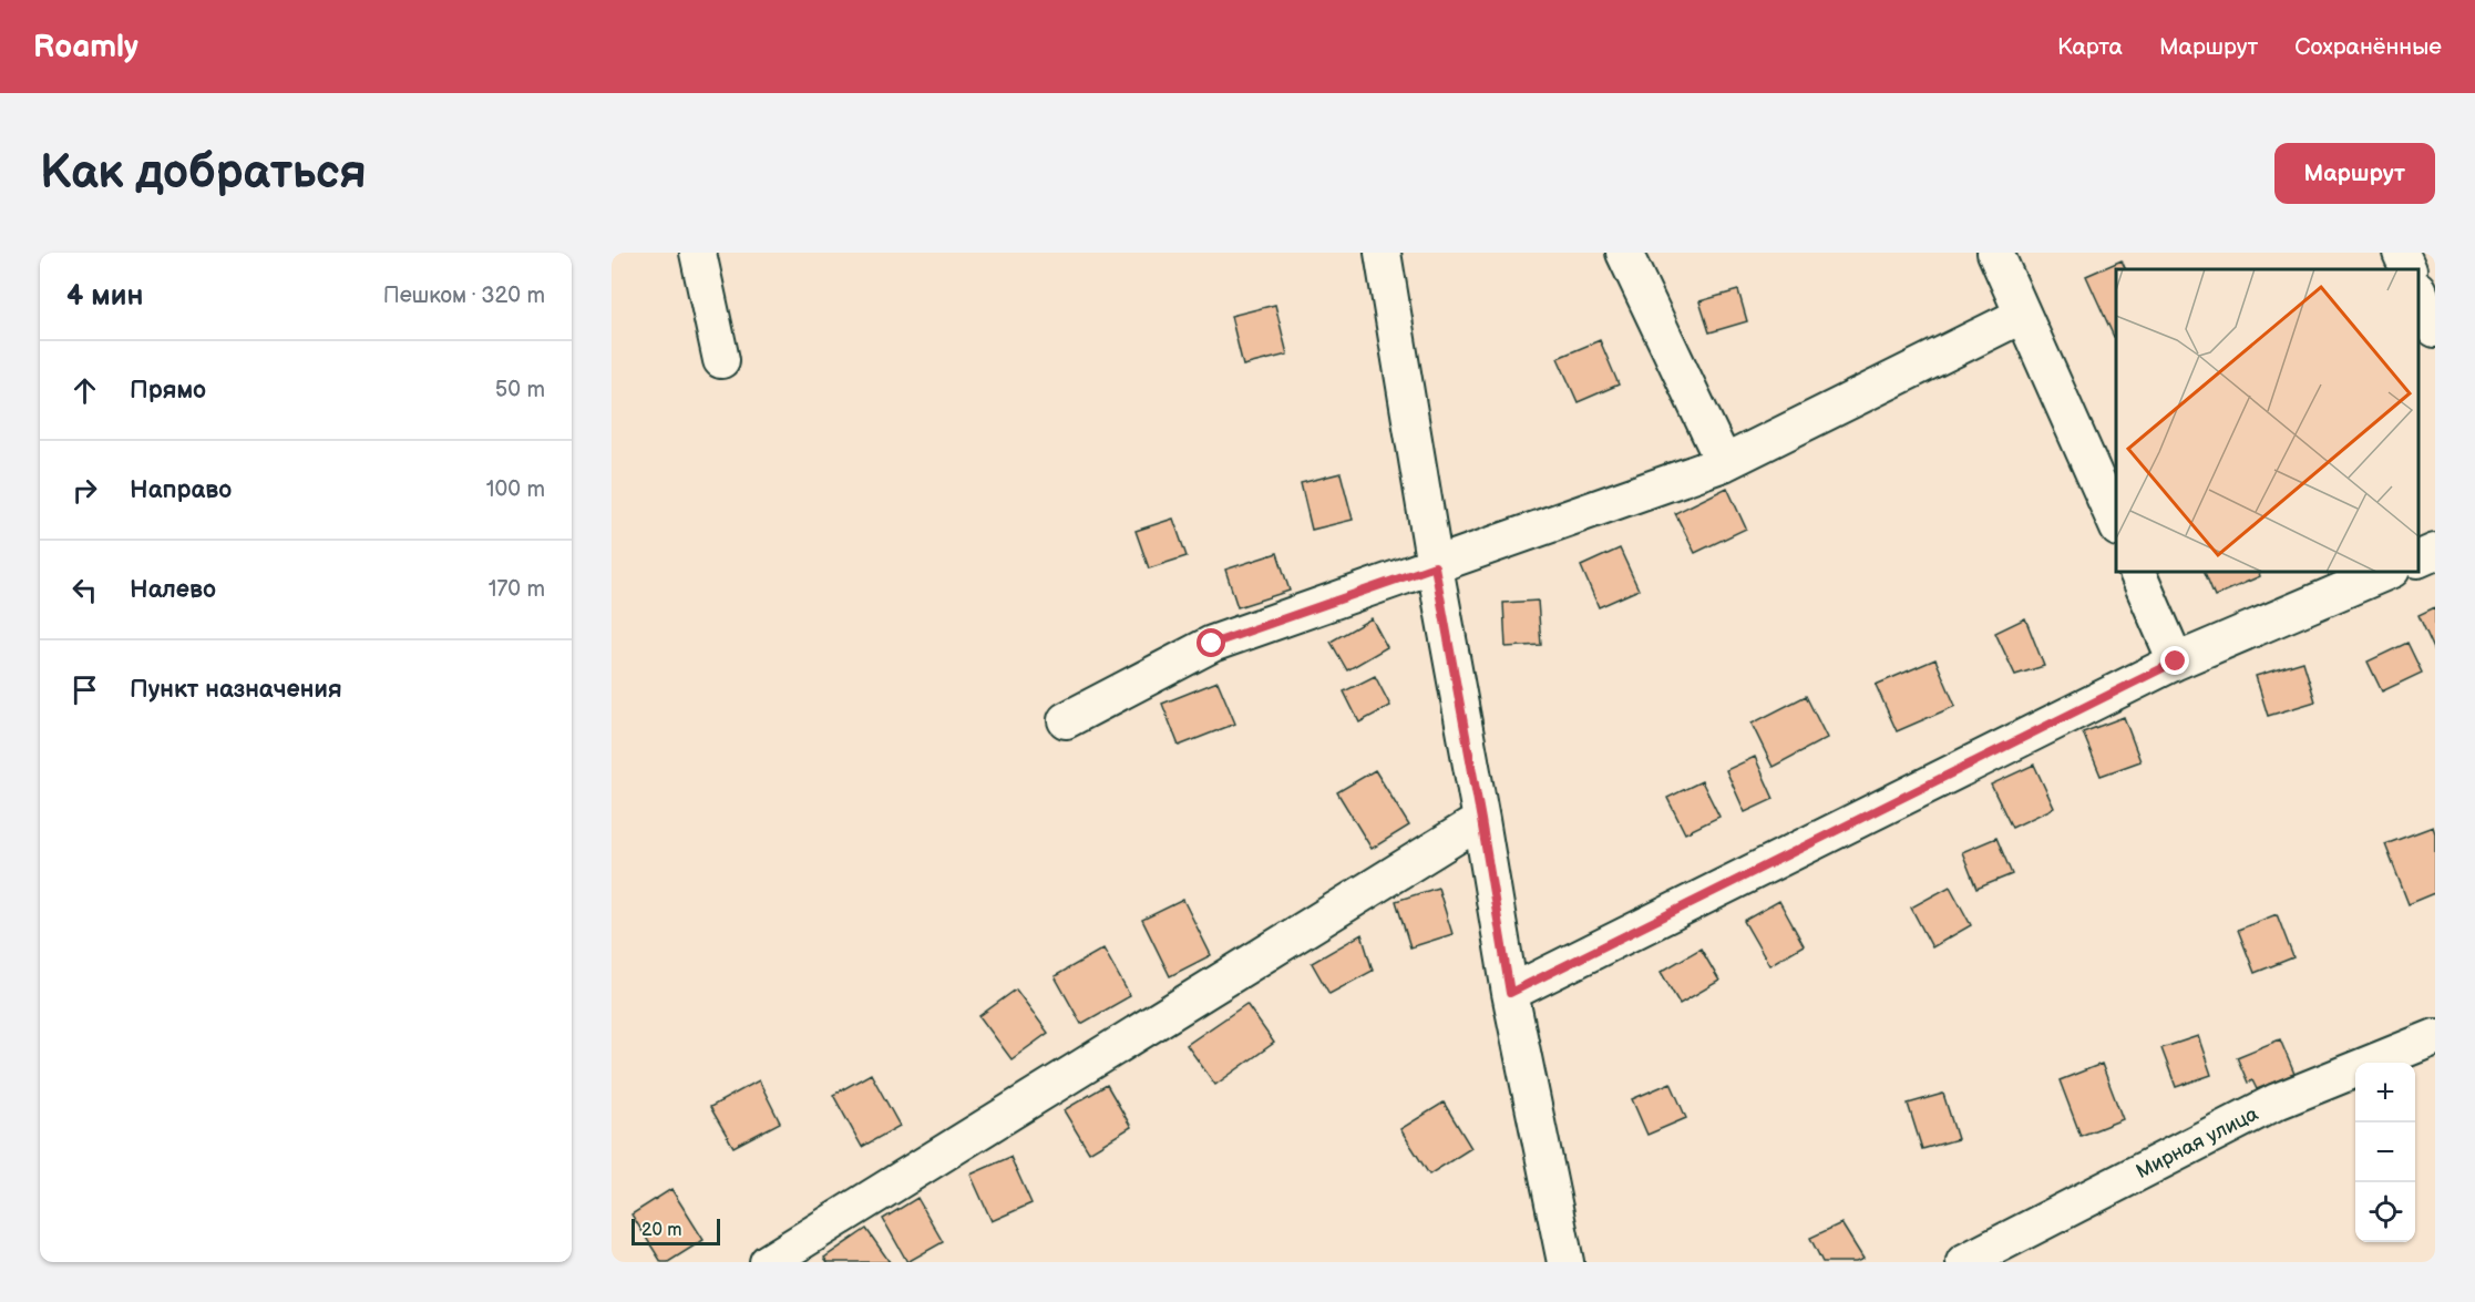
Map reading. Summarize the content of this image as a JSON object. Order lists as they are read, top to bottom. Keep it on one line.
{"streets":{"street":["Мирная улица"]},"scale_bar":"20 m","page":{"header":"Roamly","nav":["Карта","Маршрут","Сохранённые"],"buttons":"Маршрут","title":"Как добраться","heading":["4 мин","Пешком · 320 m"],"list":[["Прямо","50 m"],["Направо","100 m"],["Налево","170 m"],"Пункт назначения"],"map_buttons":["+","−"],"scale":"20 m"}}
